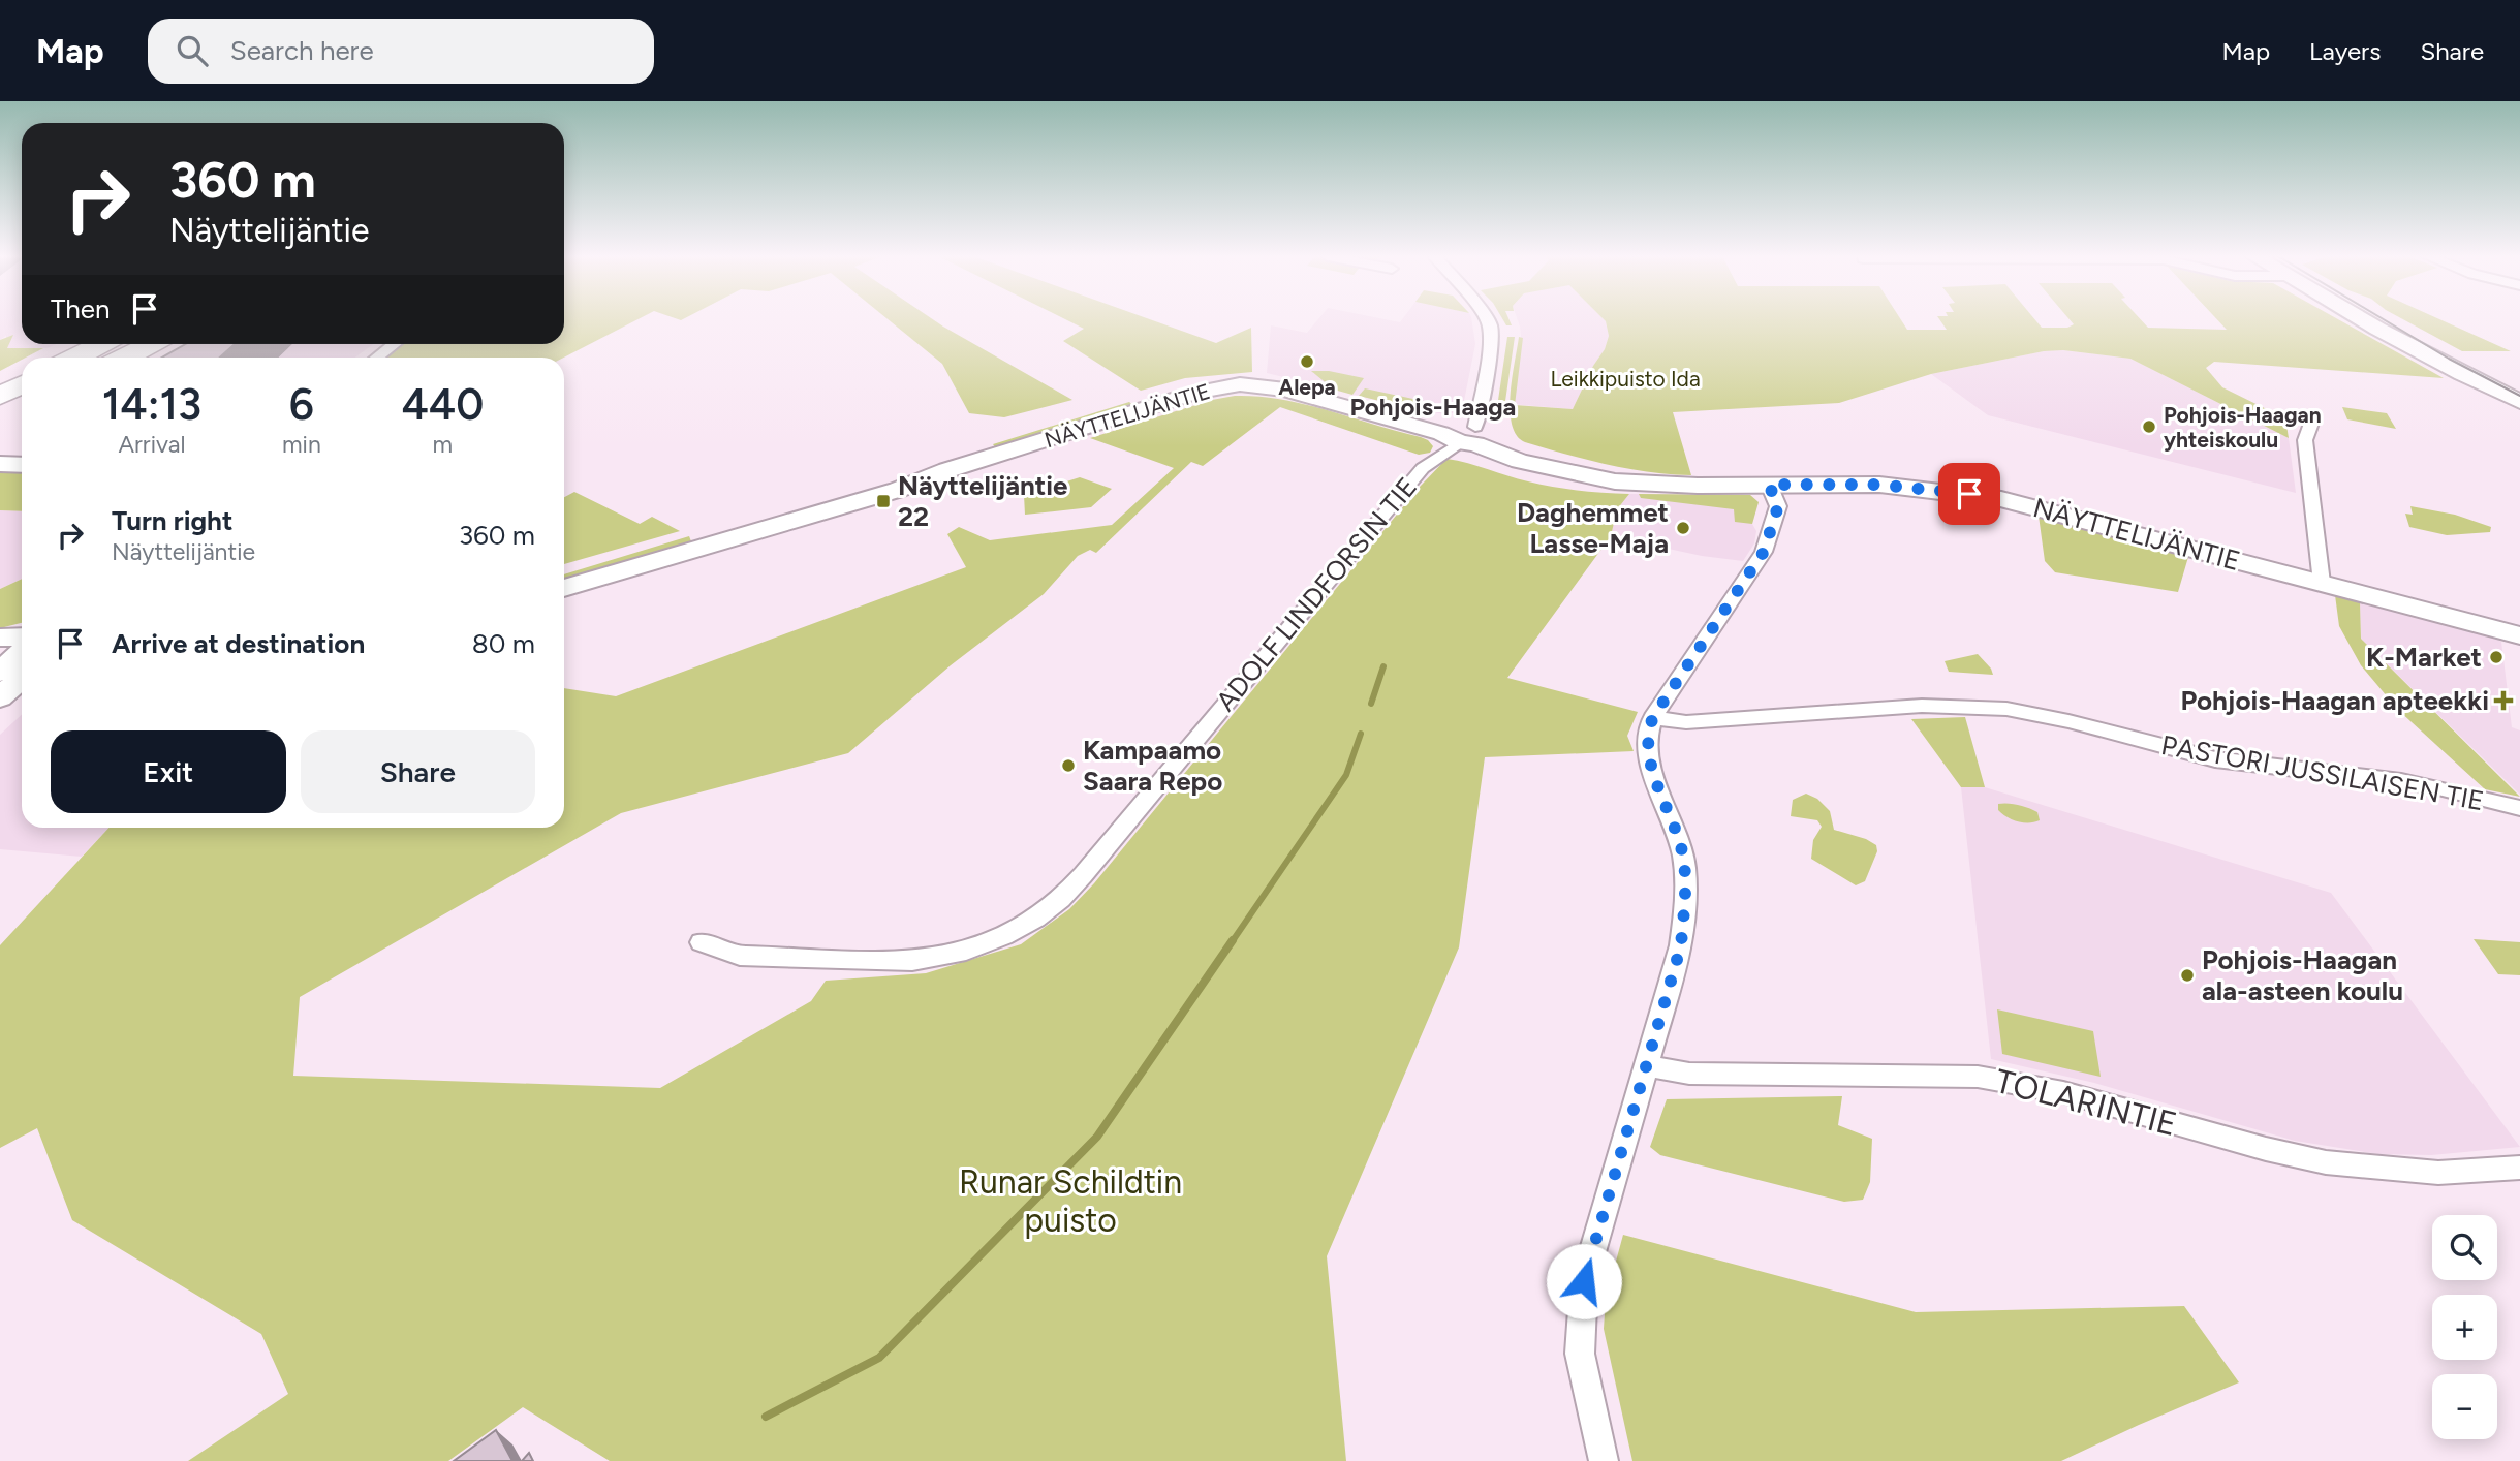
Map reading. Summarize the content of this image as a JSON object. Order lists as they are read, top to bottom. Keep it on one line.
{"streets":{"main road":["NÄYTTELIJÄNTIE"],"street":["ADOLF LINDFORSIN TIE","PASTORI JUSSILAISEN TIE","TOLARINTIE"]},"crossings":[["NÄYTTELIJÄNTIE","ADOLF LINDFORSIN TIE"]],"districts":["Pohjois-Haaga"],"parks":["Leikkipuisto Ida","Runar Schildtin puisto"],"places":{"other":["Alepa","Pohjois-Haagan yhteiskoulu","Daghemmet Lasse-Maja","K-Market","Kampaamo Saara Repo","Pohjois-Haagan ala-asteen koulu"],"transit":["Näyttelijäntie 22"],"health":["Pohjois-Haagan apteekki"]},"page":{"header":"Map","search":"Search here","nav":["Map","Layers","Share"],"turn":["360 m","Näyttelijäntie"],"then":"Then","eta":["14:13","Arrival","6","min","440","m"],"list":[{"name":"Turn right","note":"Näyttelijäntie","value":"360 m"},{"name":"Arrive at destination","value":"80 m"}],"buttons":["Exit","Share"],"map_buttons":["+","−"]}}
